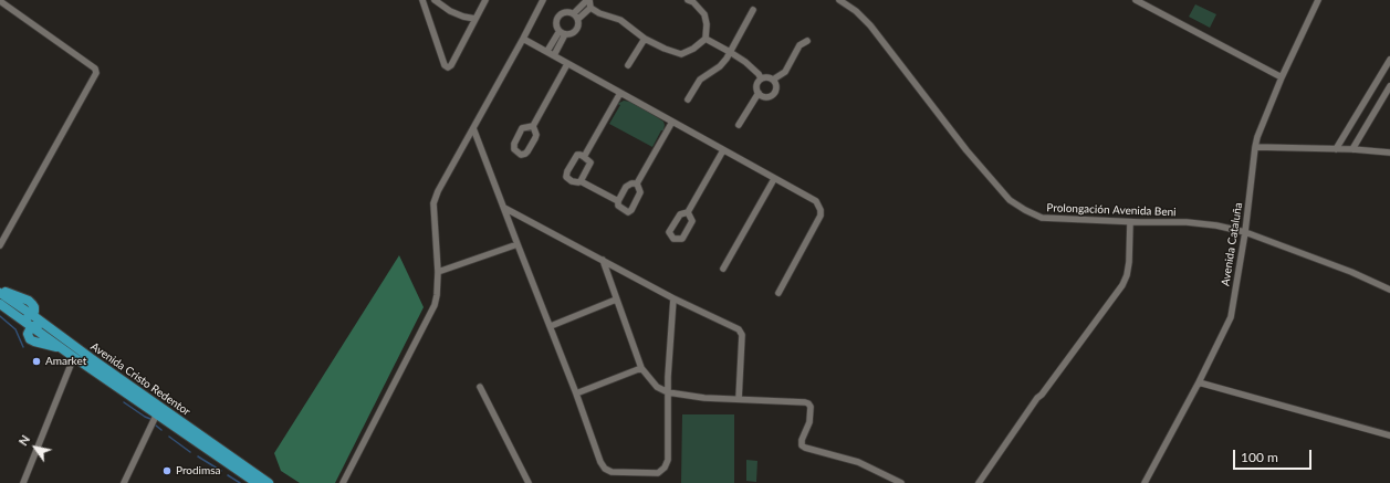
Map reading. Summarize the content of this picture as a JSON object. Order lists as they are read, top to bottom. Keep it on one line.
{"streets":{"highway":["Avenida Cristo Redentor"],"street":["Prolongación Avenida Beni","Avenida Cataluña"]},"crossings":[["Prolongación Avenida Beni","Avenida Cataluña"]],"places":["Amarket","Prodimsa"],"scale_bar":"100 m","north":"top left"}
